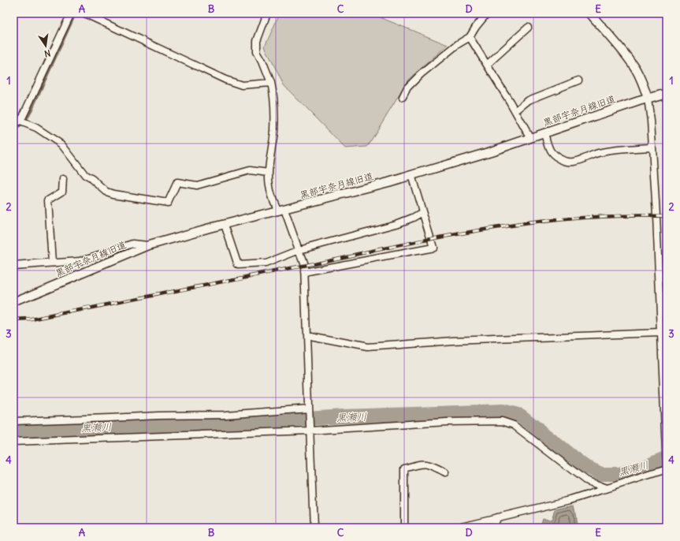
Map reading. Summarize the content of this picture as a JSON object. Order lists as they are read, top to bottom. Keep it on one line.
{"streets":{"street":["黒部宇奈月線旧道"]},"water":["黒瀬川"],"north":"bottom","grid":{"columns":["A","B","C","D","E"],"rows":["1","2","3","4"]}}
